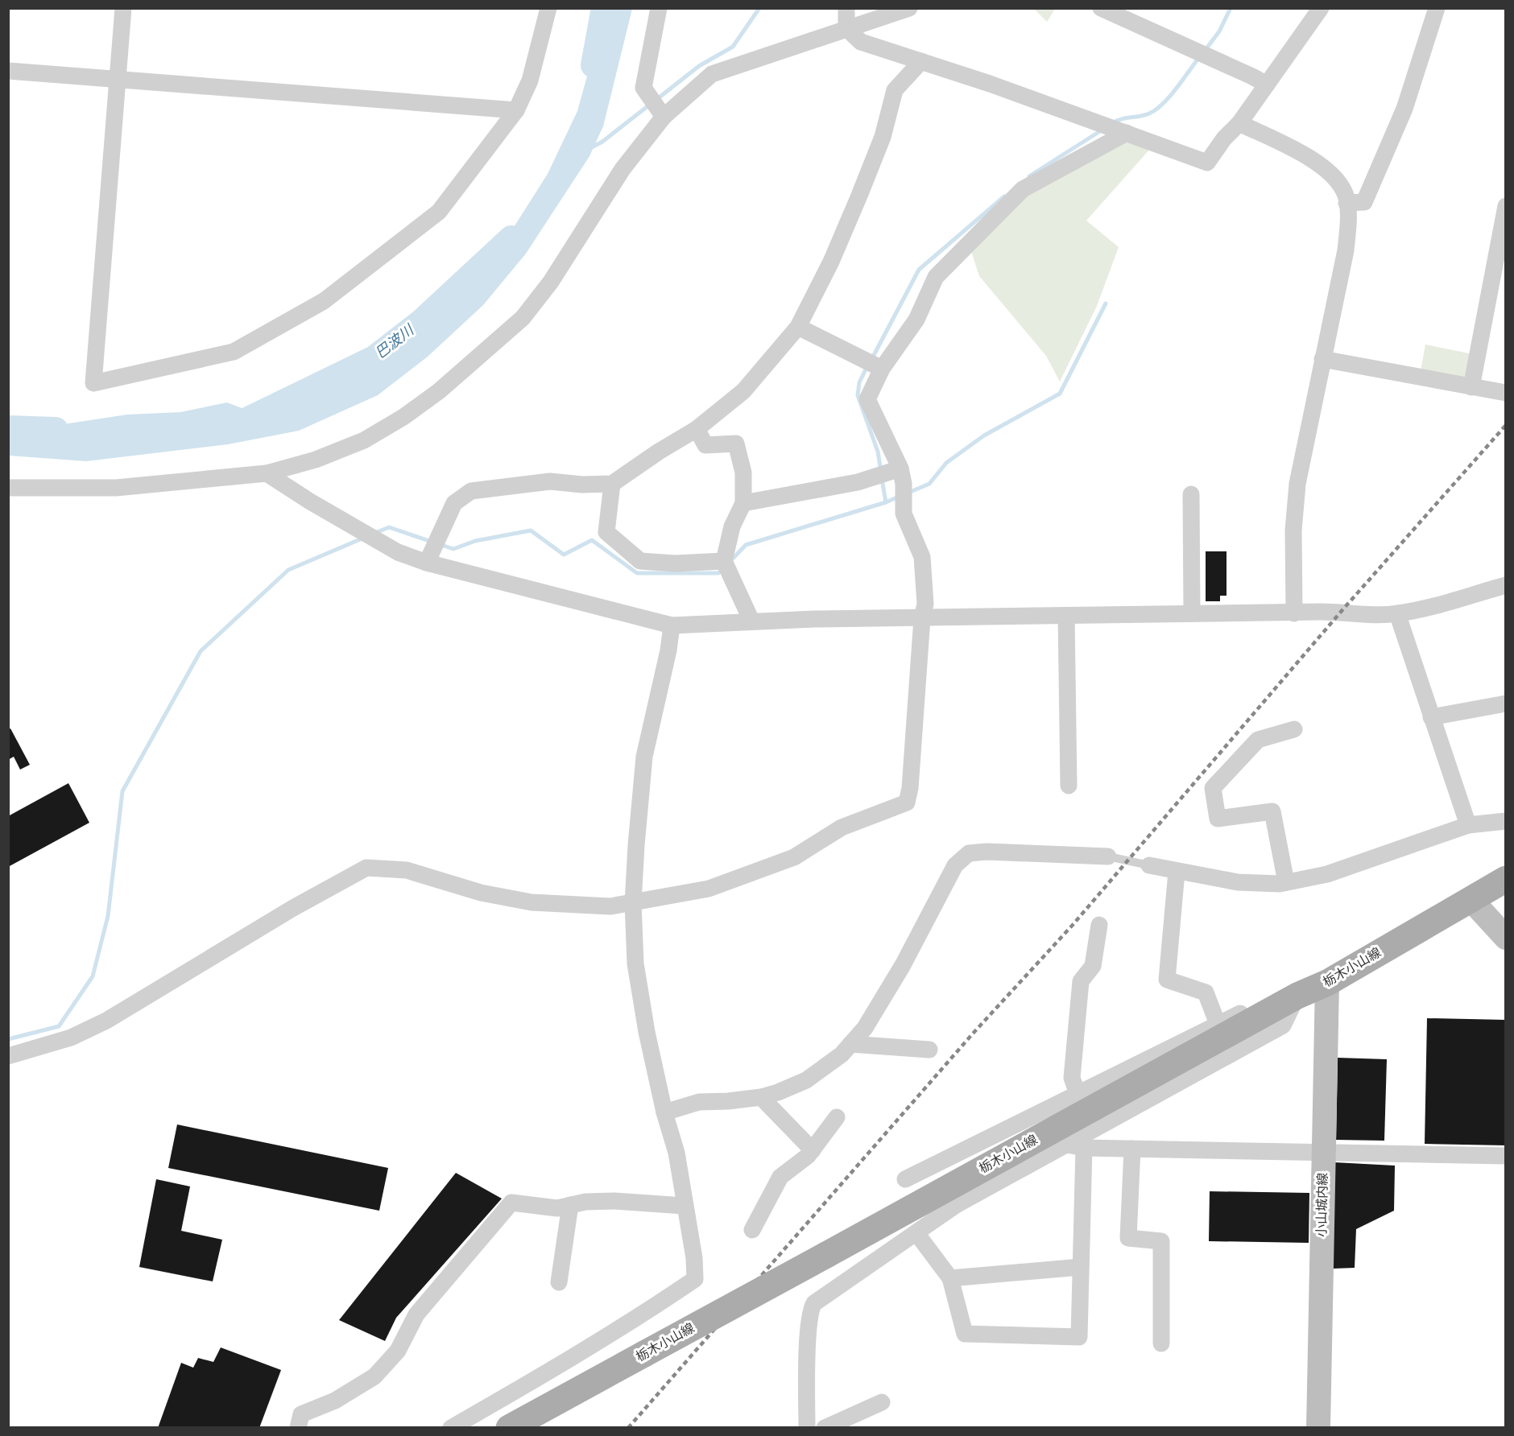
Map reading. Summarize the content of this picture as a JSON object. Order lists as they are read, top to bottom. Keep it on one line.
{"streets":{"main road":["栃木小山線","小山城内線"]},"crossings":[["栃木小山線","小山城内線"]],"water":["巴波川"]}
